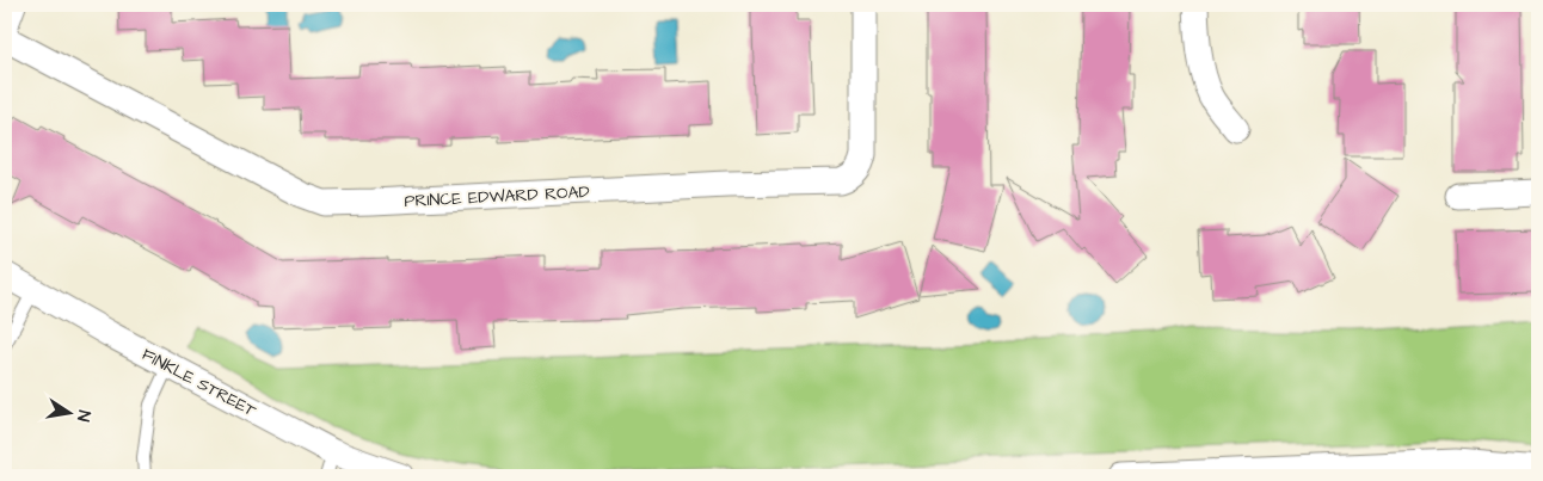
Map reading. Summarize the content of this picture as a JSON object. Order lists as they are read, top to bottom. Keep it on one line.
{"streets":{"street":["PRINCE EDWARD ROAD","FINKLE STREET"]},"north":"right"}
